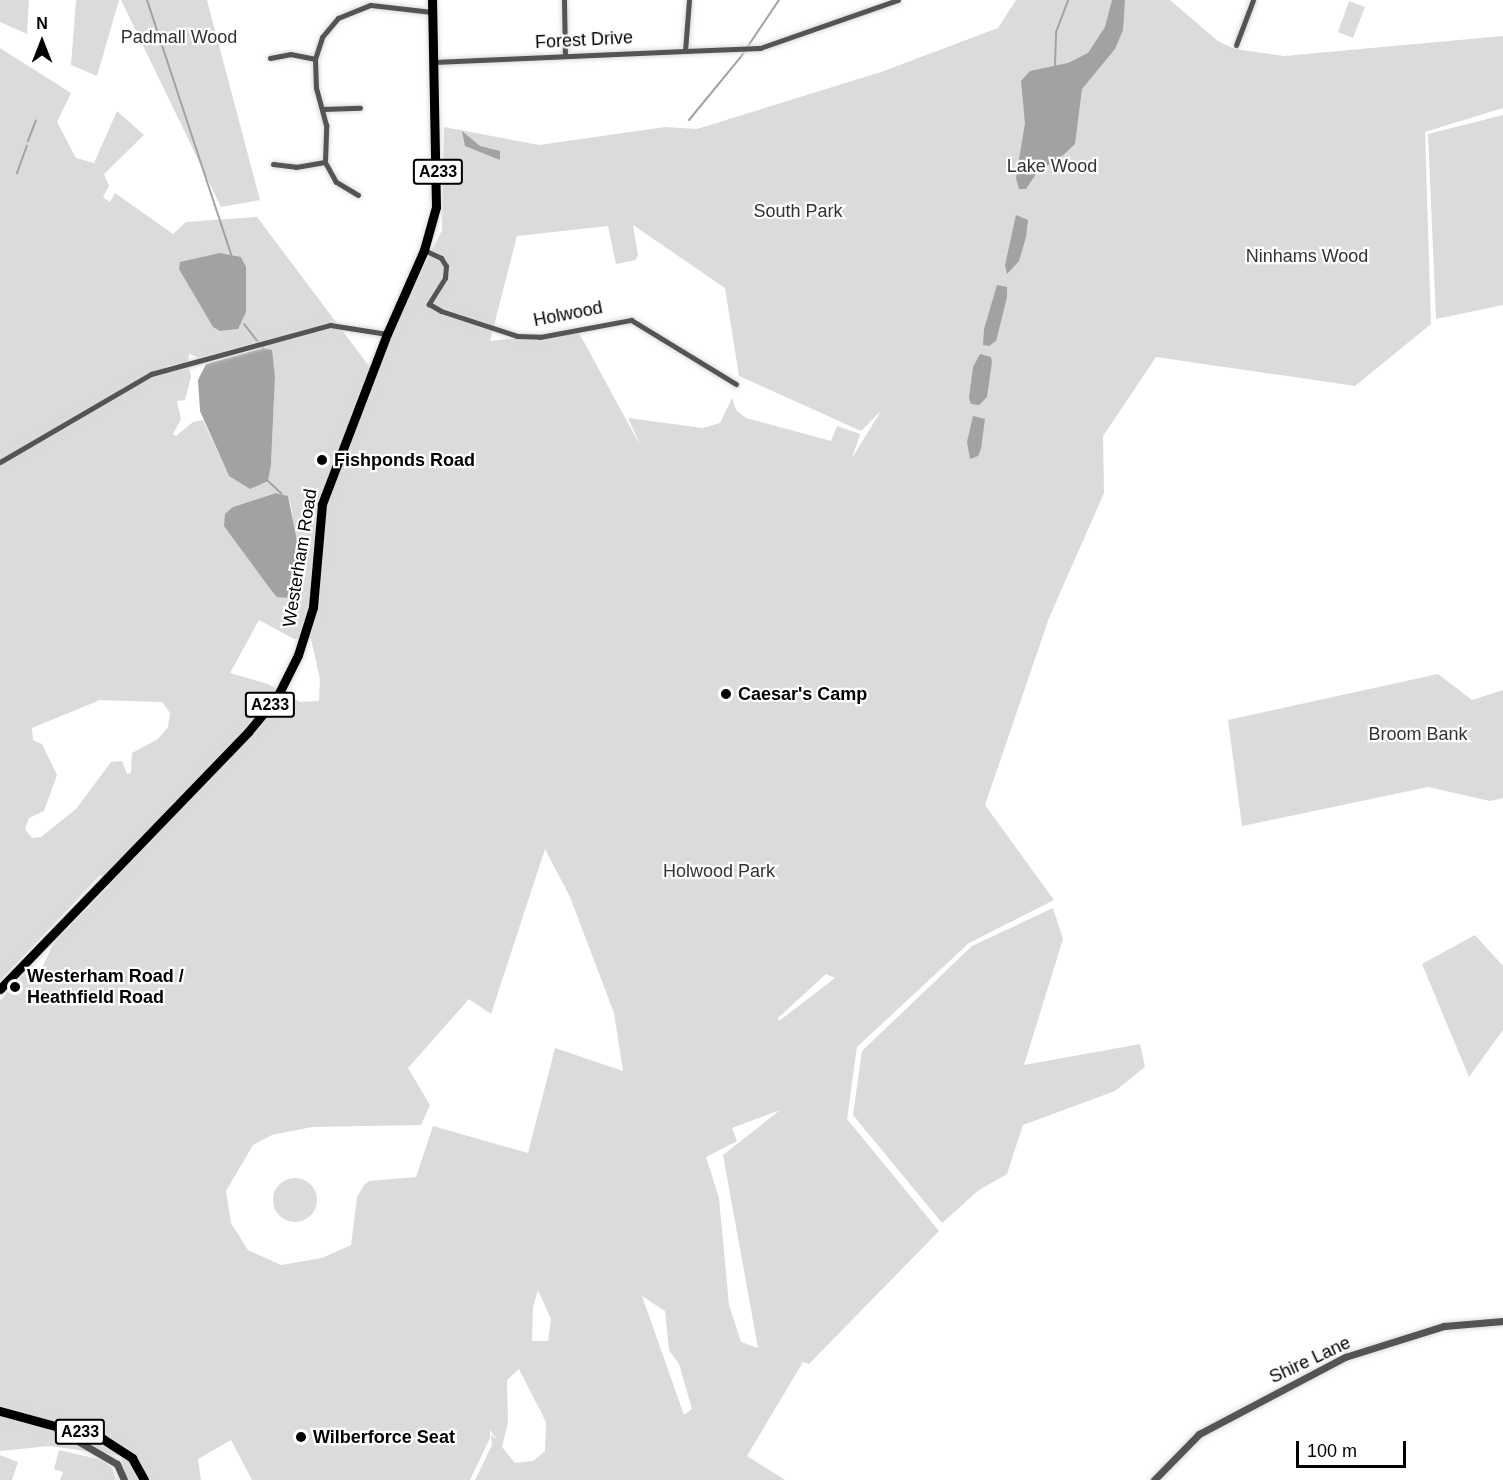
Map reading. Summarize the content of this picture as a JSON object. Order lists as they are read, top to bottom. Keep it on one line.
{"streets":{"main road":["A233","Westerham Road"],"street":["Forest Drive","Holwood","Shire Lane"]},"crossings":[["Forest Drive","Westerham Road"],["Holwood","Westerham Road"]],"parks":["Padmall Wood","Lake Wood","South Park","Ninhams Wood","Broom Bank","Holwood Park"],"places":["Fishponds Road","Caesar's Camp","Westerham Road / Heathfield Road","Wilberforce Seat"],"scale_bar":"100 m","north":"top"}
